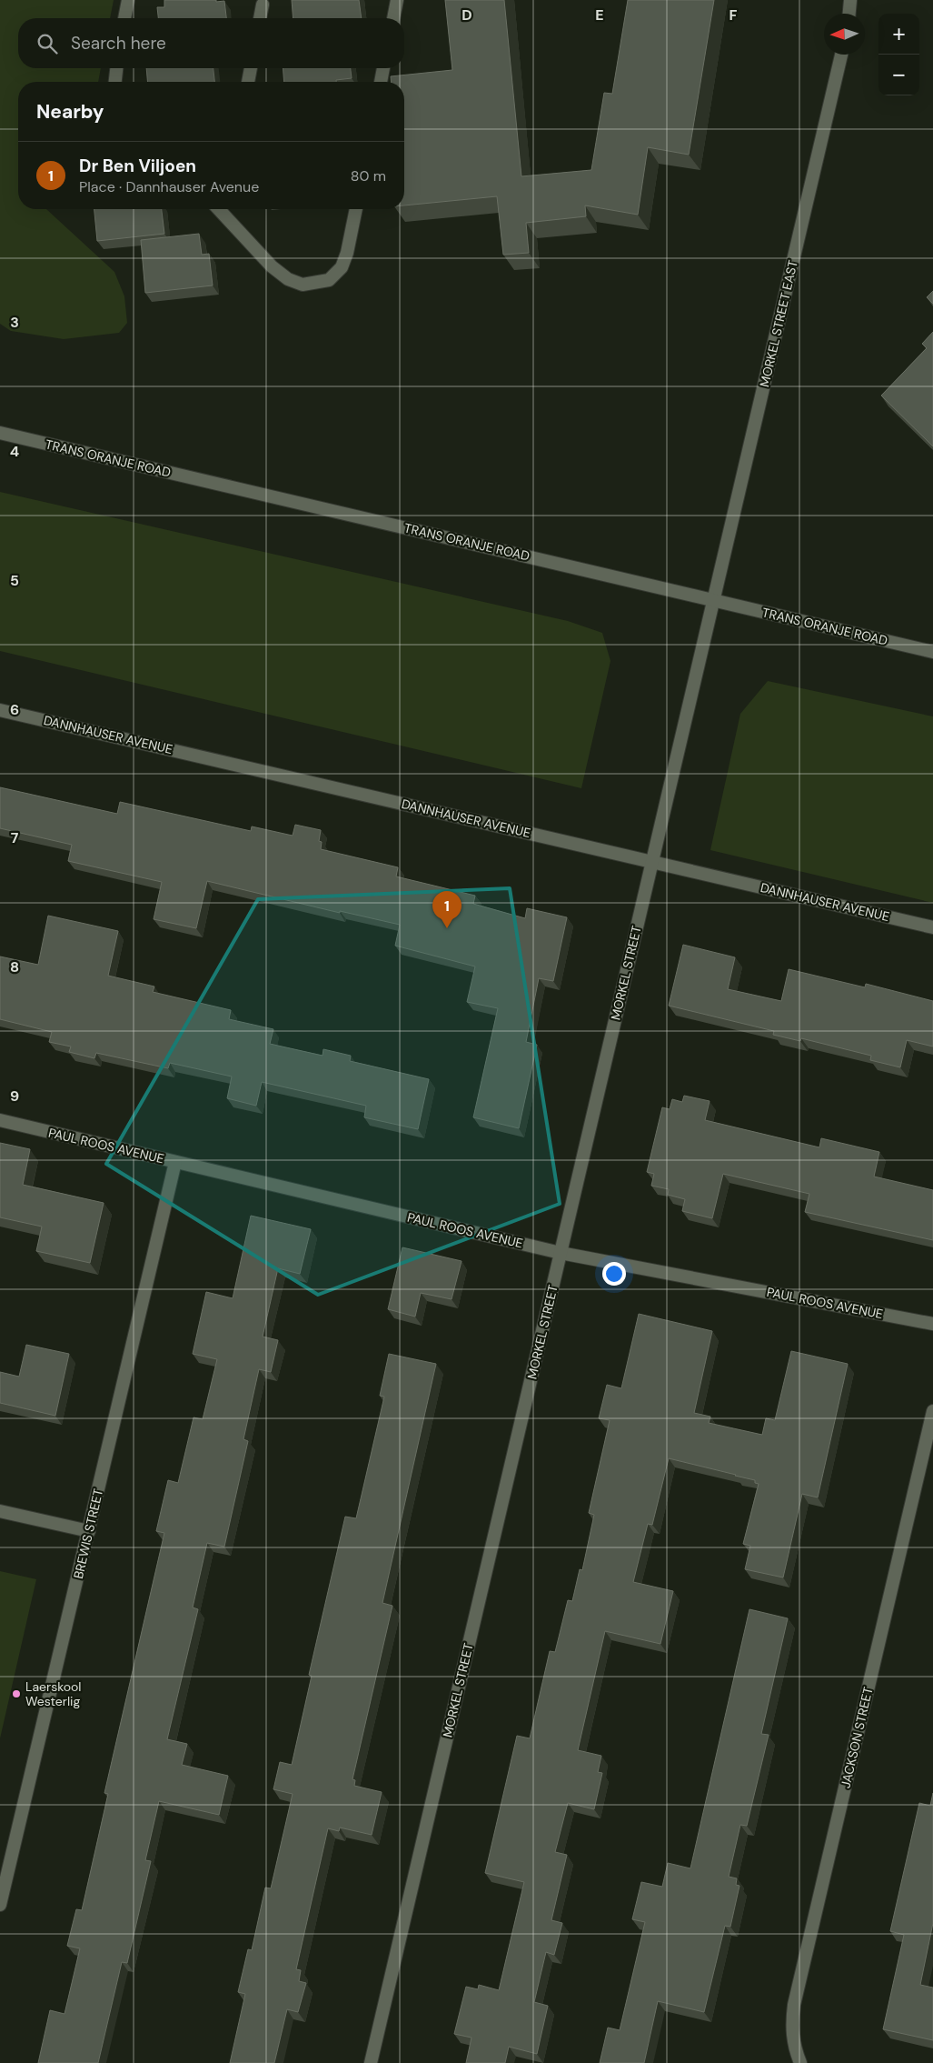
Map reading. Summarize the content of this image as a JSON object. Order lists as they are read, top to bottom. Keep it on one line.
{"streets":{"street":["MORKEL STREET EAST","TRANS ORANJE ROAD","DANNHAUSER AVENUE","MORKEL STREET","PAUL ROOS AVENUE","BREWIS STREET","JACKSON STREET"]},"crossings":[["MORKEL STREET EAST","TRANS ORANJE ROAD"],["MORKEL STREET EAST","MORKEL STREET"],["TRANS ORANJE ROAD","MORKEL STREET"],["DANNHAUSER AVENUE","MORKEL STREET"],["MORKEL STREET","PAUL ROOS AVENUE"],["PAUL ROOS AVENUE","BREWIS STREET"]],"places":["Laerskool Westerlig"],"north":"left","page":{"map_buttons":["+","−"],"search":"Search here","heading":"Nearby","list":[{"mark":"1","name":"Dr Ben Viljoen","note":"Place · Dannhauser Avenue","value":"80 m"}],"pins":"1"},"grid":{"columns":["D","E","F"],"rows":["3","4","5","6","7","8","9"]}}
